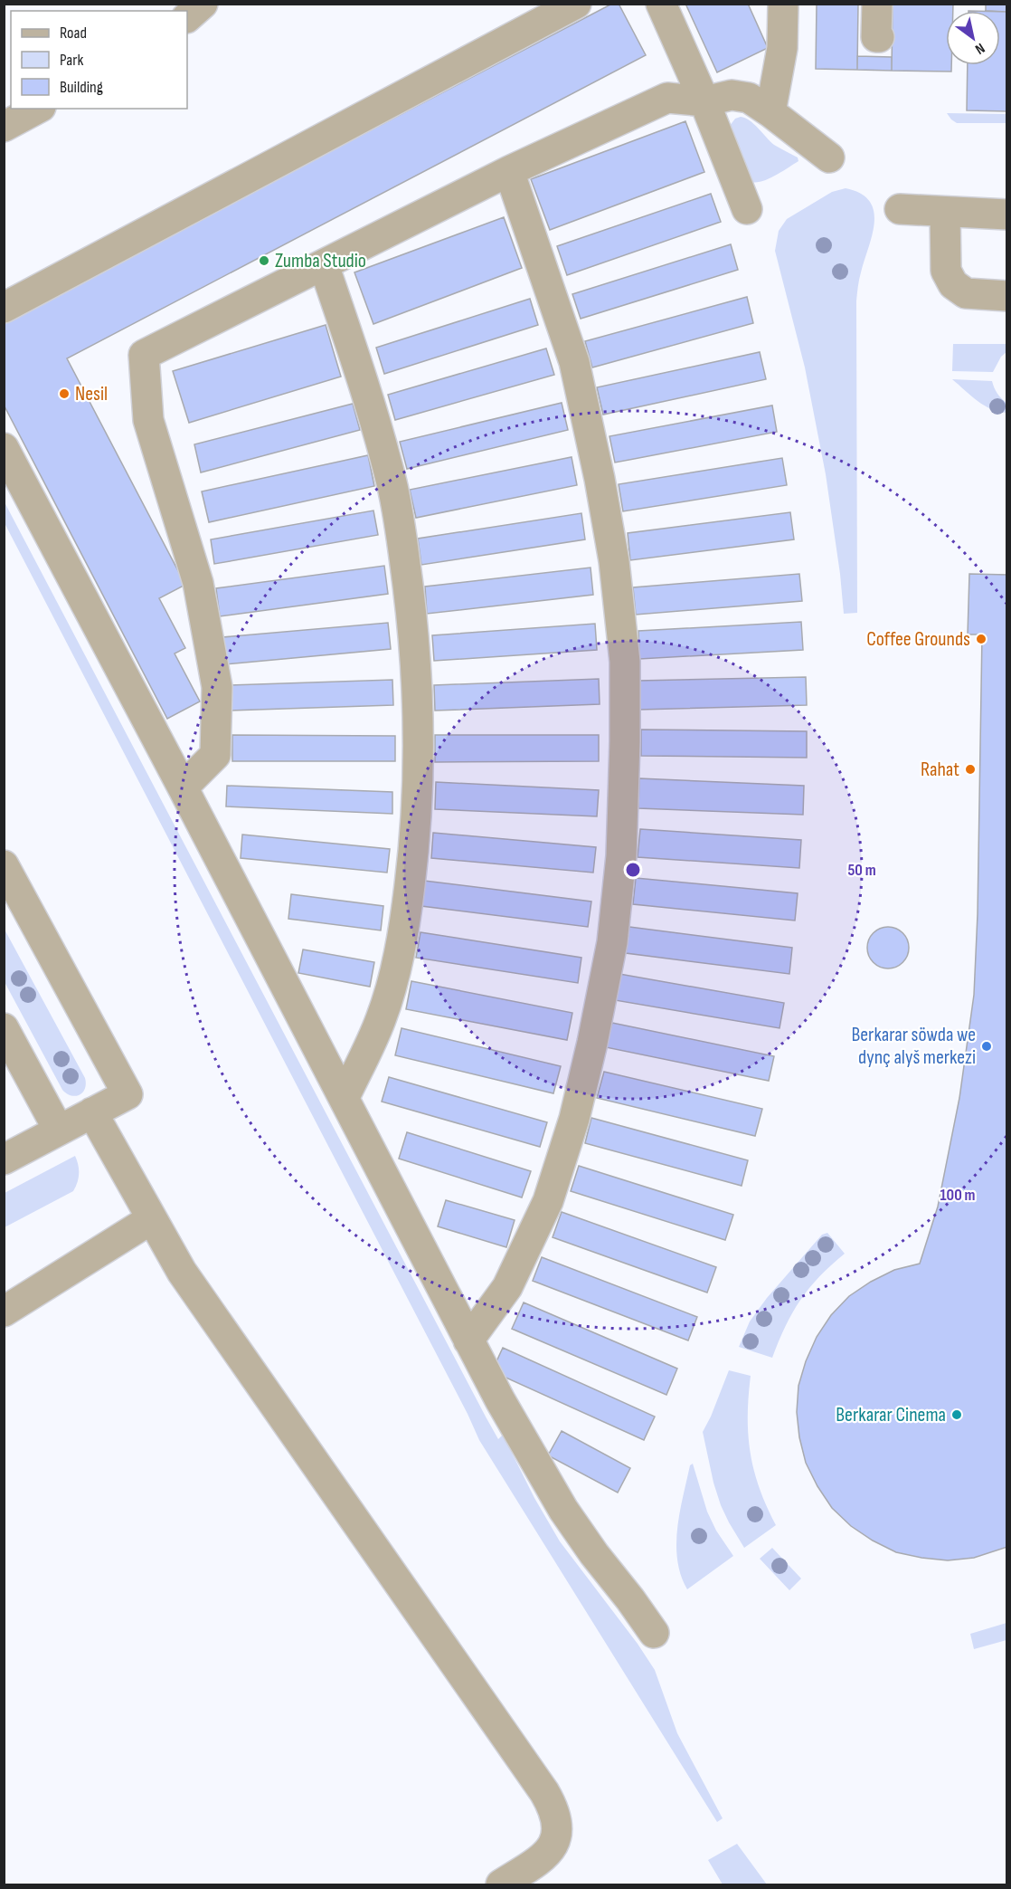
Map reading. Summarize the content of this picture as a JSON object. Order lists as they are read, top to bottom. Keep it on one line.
{"places":["Zumba Studio","Nesil","Coffee Grounds","Rahat","Berkarar söwda we dynç alyš merkezi","Berkarar Cinema"],"legend":["Road","Park","Building"],"north":"bottom right","rings":["50 m","100 m"]}
